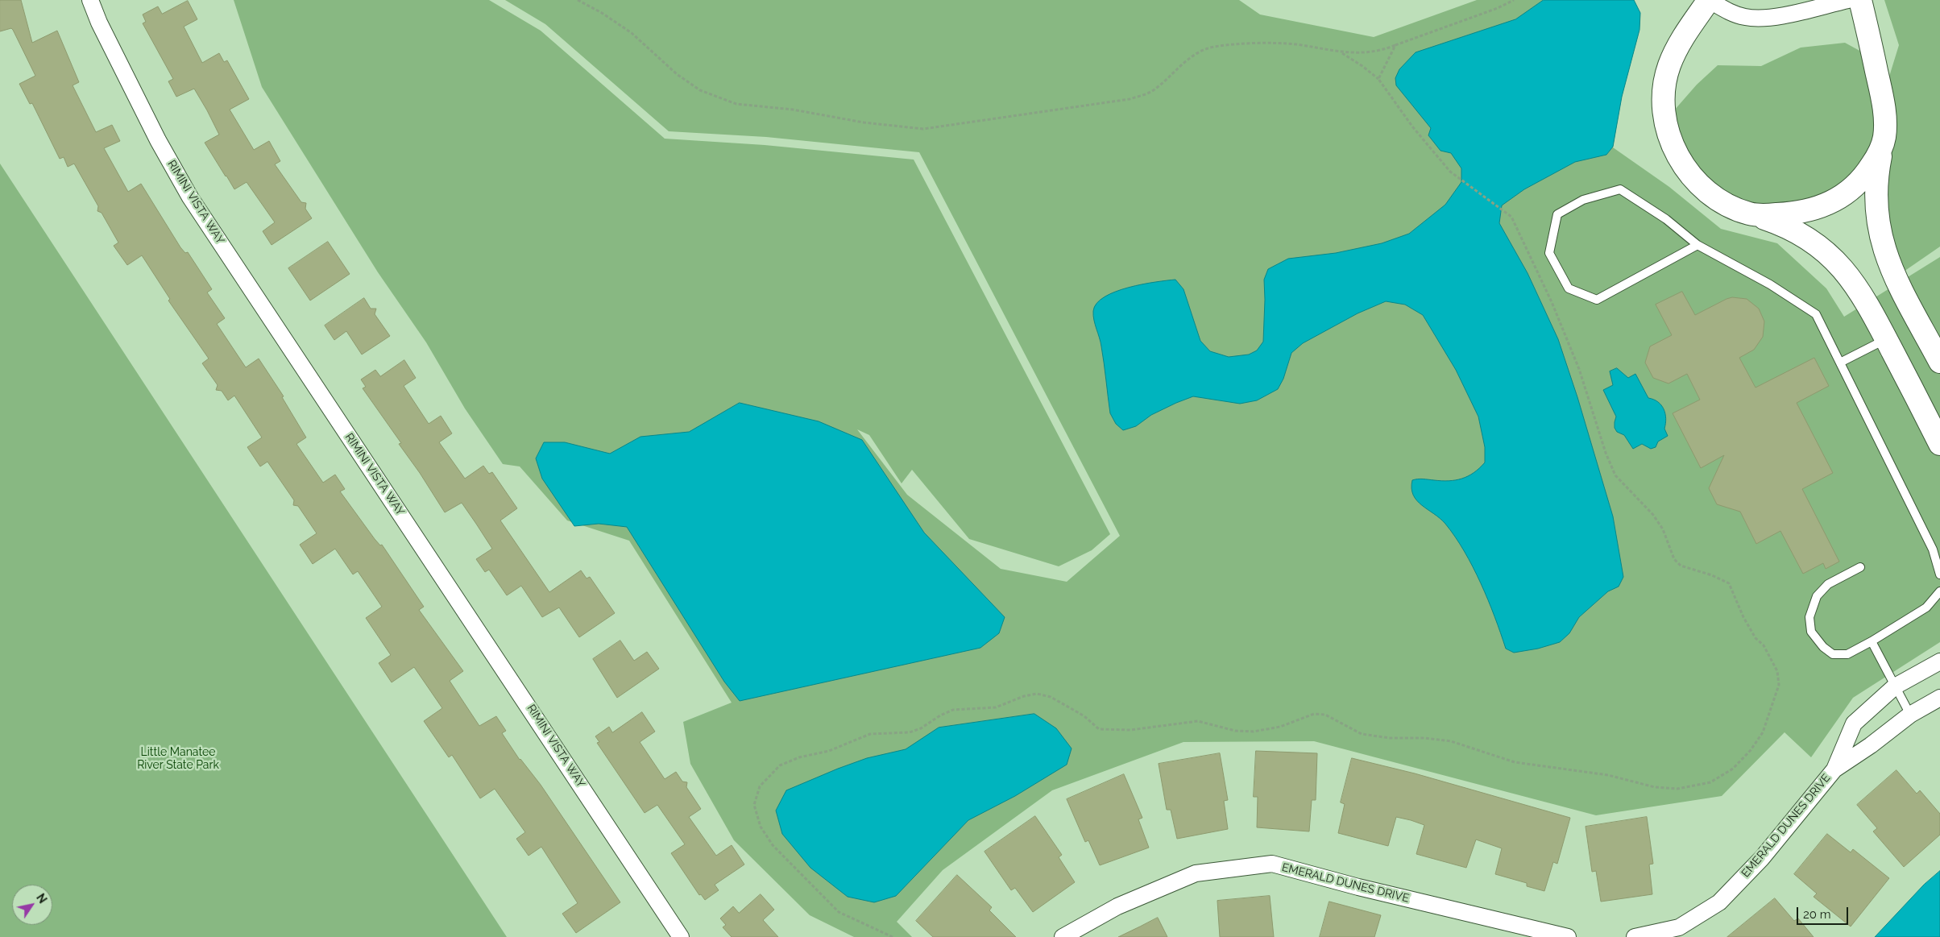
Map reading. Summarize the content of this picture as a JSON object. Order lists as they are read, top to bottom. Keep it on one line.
{"streets":{"street":["RIMINI VISTA WAY","EMERALD DUNES DRIVE"]},"parks":["Little Manatee River State Park"],"scale_bar":"20 m","north":"top right"}
